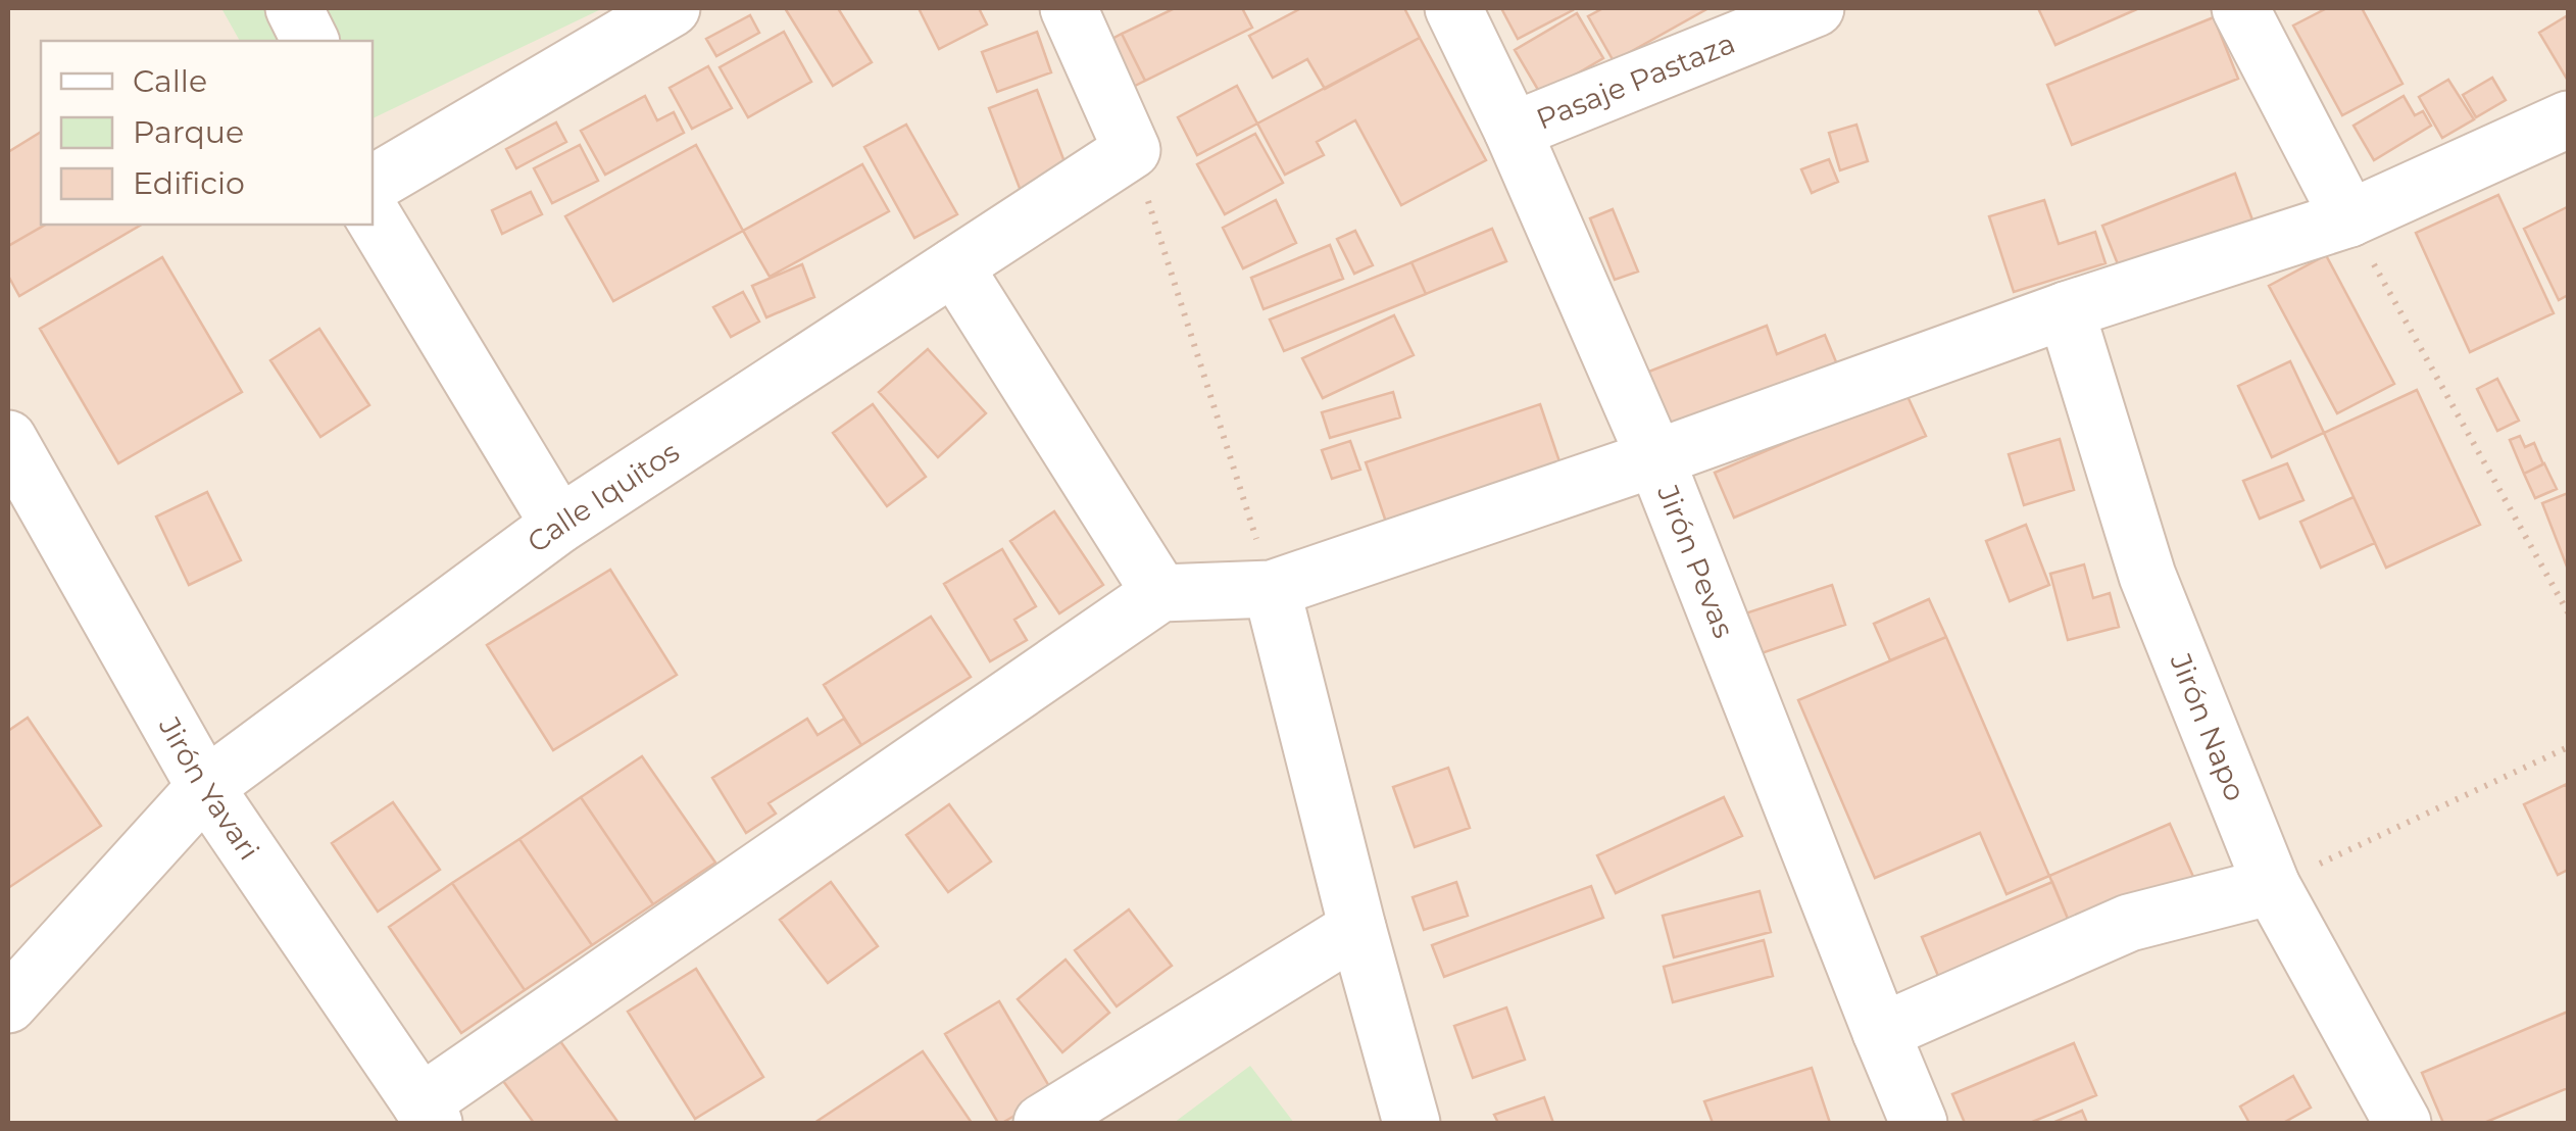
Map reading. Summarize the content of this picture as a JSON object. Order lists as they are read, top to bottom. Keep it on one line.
{"streets":{"street":["Pasaje Pastaza","Calle Iquitos","Jirón Pevas","Jirón Napo","Jirón Yavari"]},"crossings":[["Pasaje Pastaza","Jirón Pevas"],["Calle Iquitos","Jirón Yavari"]],"legend":["Calle","Parque","Edificio"]}
